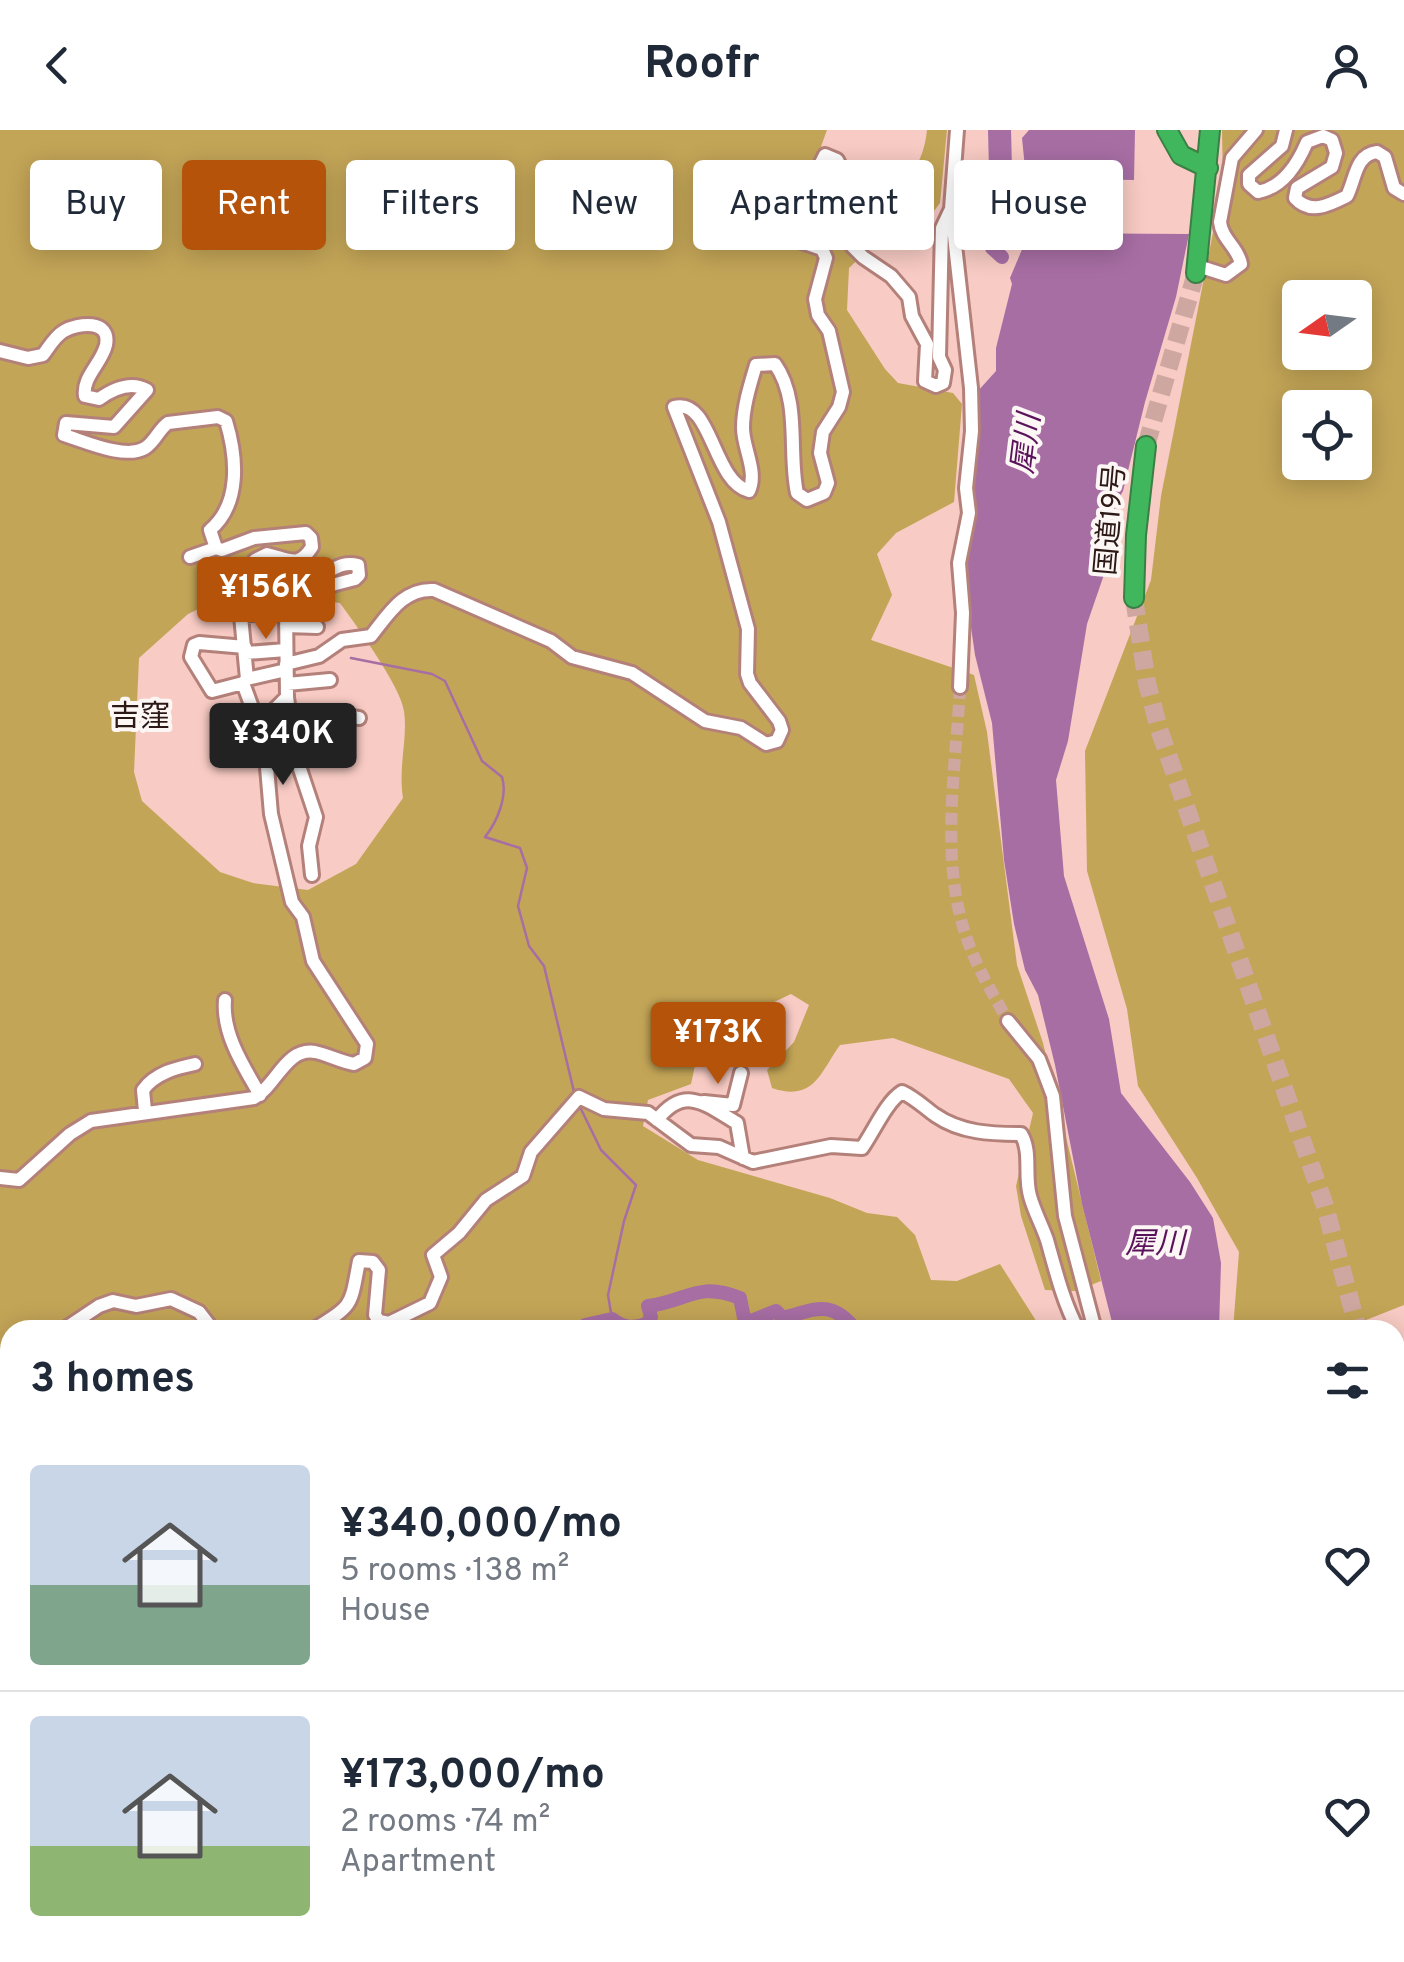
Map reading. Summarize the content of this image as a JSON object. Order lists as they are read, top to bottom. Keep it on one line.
{"streets":{"highway":["国道19号"]},"districts":["吉窪"],"water":["犀川"],"north":"left","page":{"header":"Roofr","chip":["Buy","Rent","Filters","New","Apartment","House"],"price":["¥156K","¥340K","¥173K"],"heading":"3 homes","list":[{"name":"¥340,000/mo","note":"5 rooms · 138 m² · House"},{"name":"¥173,000/mo","note":"2 rooms · 74 m² · Apartment"}]}}
